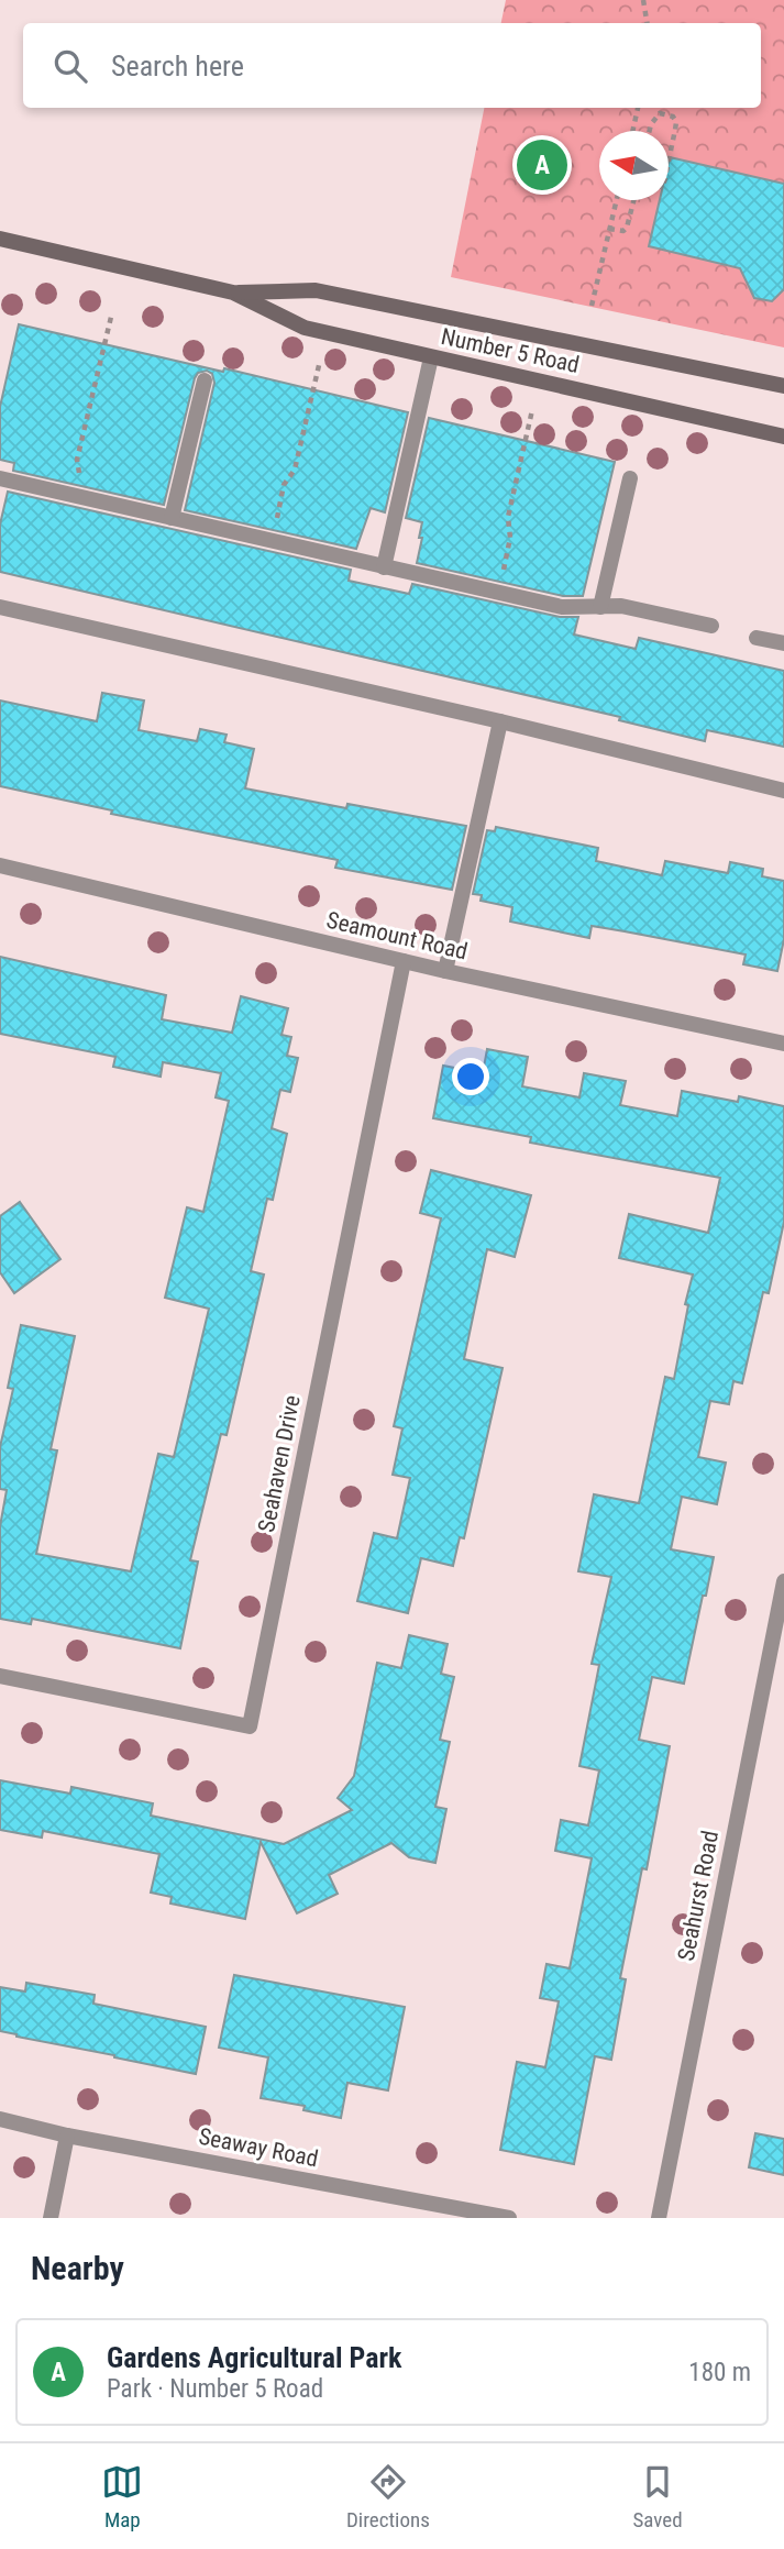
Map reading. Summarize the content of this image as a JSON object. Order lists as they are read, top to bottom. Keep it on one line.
{"streets":{"main road":["Number 5 Road"],"street":["Seamount Road","Seahaven Drive","Seahurst Road","Seaway Road"]},"crossings":[["Seamount Road","Seahaven Drive"]],"north":"left","page":{"search":"Search here","pins":"A","heading":"Nearby","list":[{"mark":"A","name":"Gardens Agricultural Park","note":"Park · Number 5 Road","value":"180 m"}],"nav":["Map","Directions","Saved"]}}
